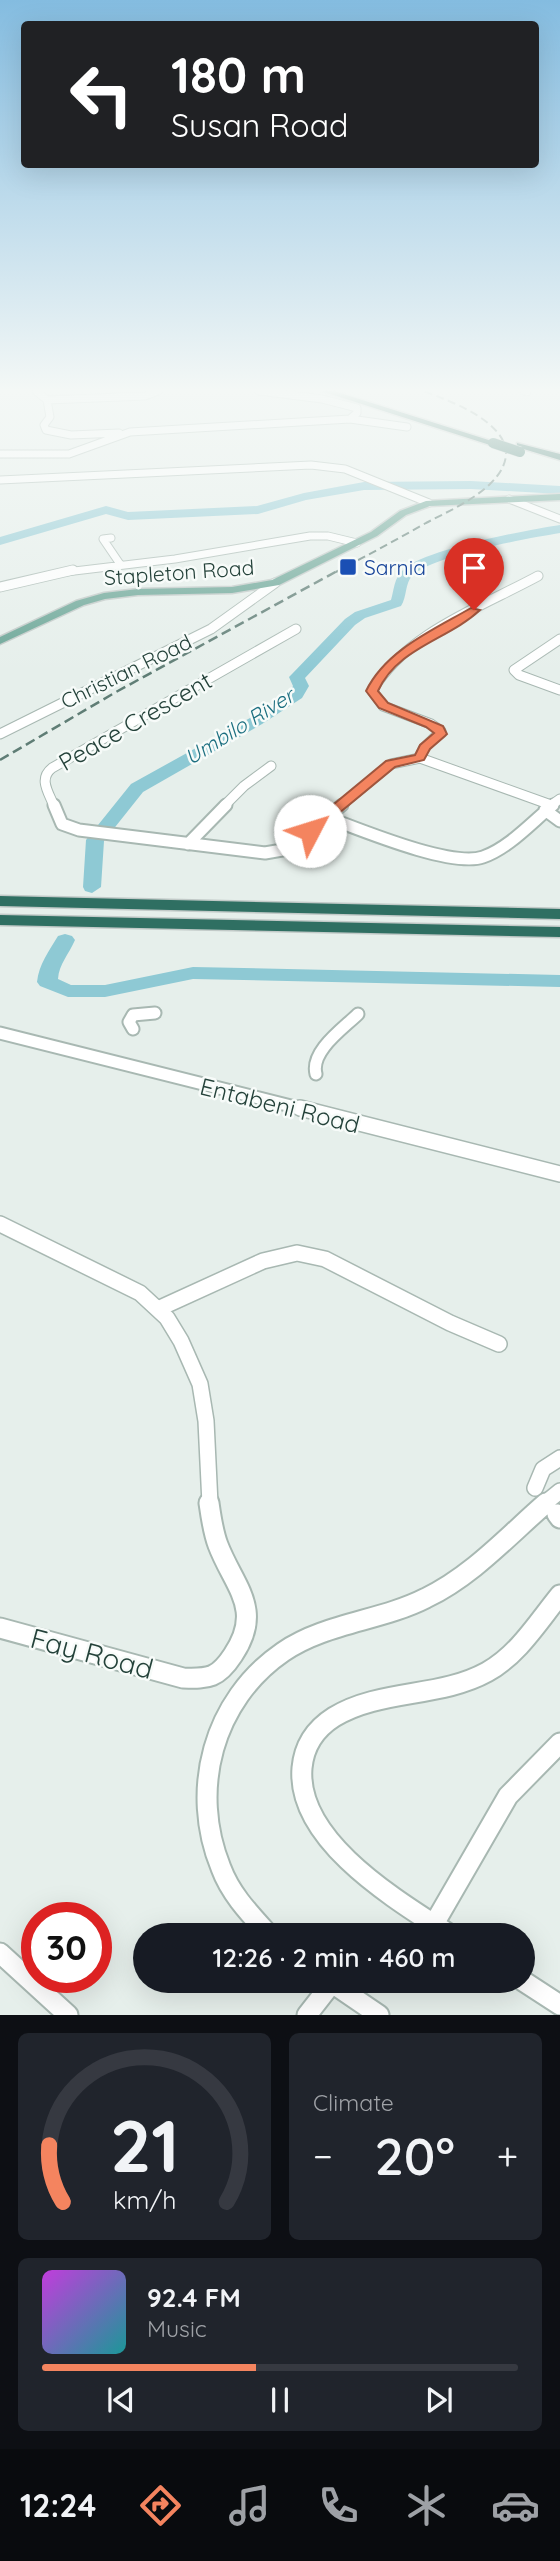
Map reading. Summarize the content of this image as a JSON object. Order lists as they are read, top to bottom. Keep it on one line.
{"streets":{"main road":["Stapleton Road"],"street":["Christian Road","Peace Crescent","Entabeni Road","Fay Road"]},"crossings":[["Stapleton Road","Christian Road"]],"water":["Umbilo River"],"places":{"transit":["Sarnia"]},"page":{"turn":["180 m","Susan Road"],"limit":"30","trip":"12:26 · 2 min · 460 m","tile":"Climate","heat":["−","20°","+"],"song":["92.4 FM","Music"],"tabs":"12:24","gauge":["21","km/h"]}}
